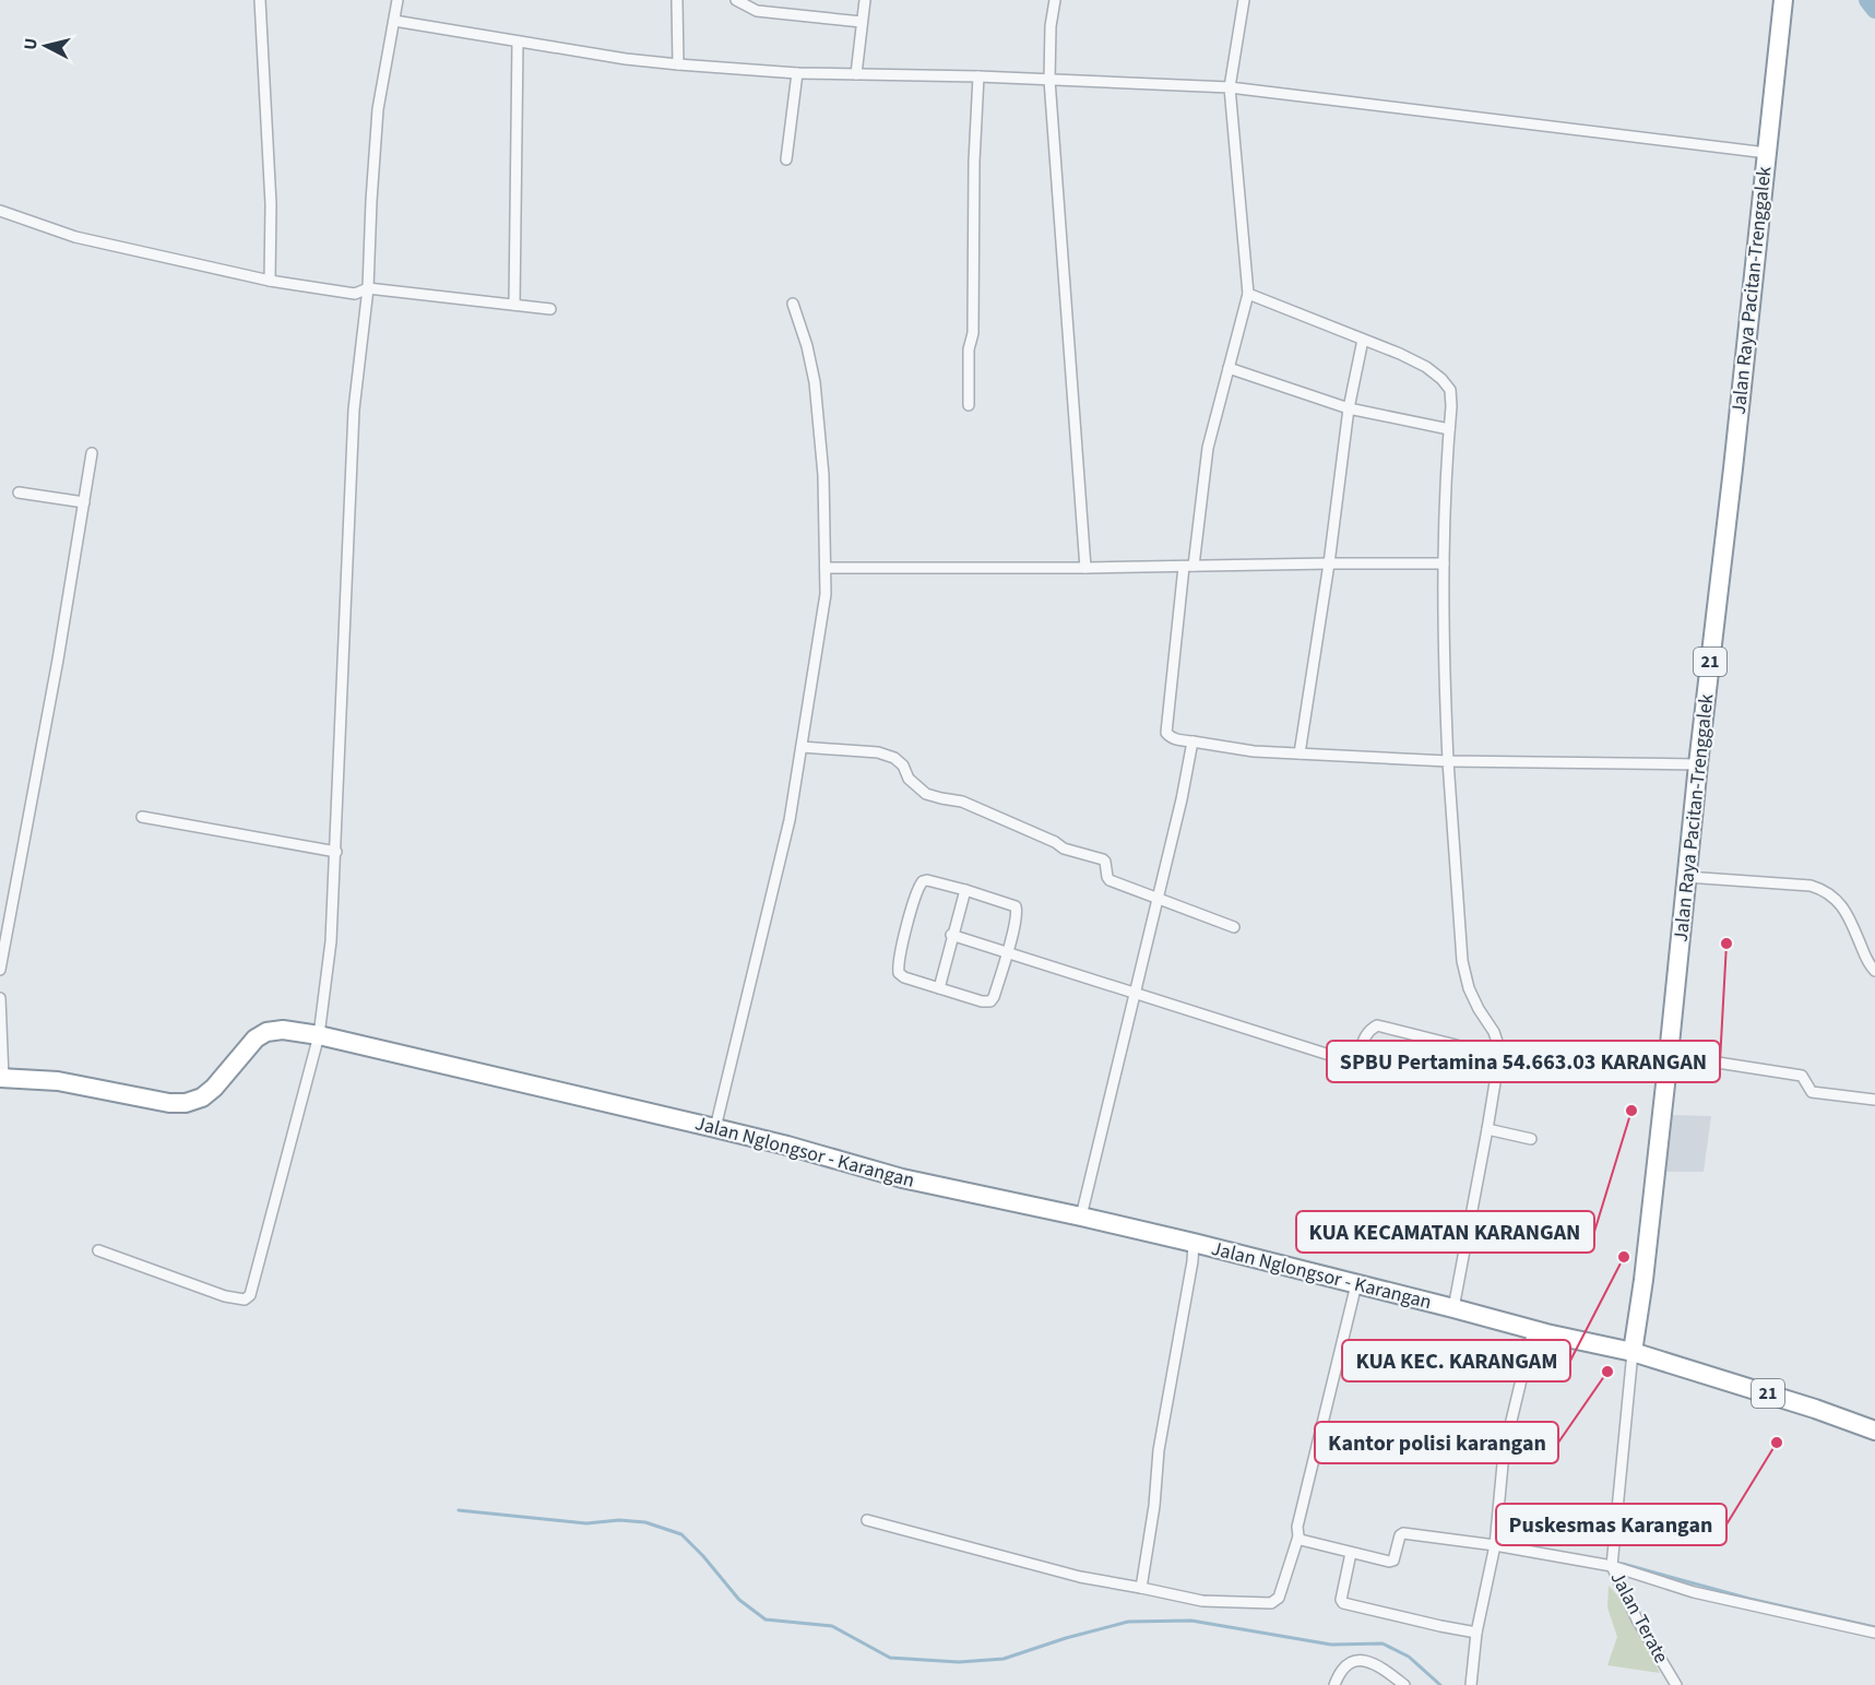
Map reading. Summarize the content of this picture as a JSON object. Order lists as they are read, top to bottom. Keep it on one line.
{"streets":{"highway":["Jalan Raya Pacitan-Trenggalek","21","Jalan Nglongsor - Karangan"],"street":["Jalan Terate"]},"crossings":[["Jalan Raya Pacitan-Trenggalek","21"],["Jalan Raya Pacitan-Trenggalek","Jalan Nglongsor - Karangan"],["Jalan Raya Pacitan-Trenggalek","Jalan Terate"],["21","Jalan Nglongsor - Karangan"],["21","Jalan Terate"],["Jalan Nglongsor - Karangan","Jalan Terate"]],"places":["SPBU Pertamina 54.663.03 KARANGAN","KUA KECAMATAN KARANGAN","KUA KEC. KARANGAM","Kantor polisi karangan","Puskesmas Karangan"],"north":"left"}
